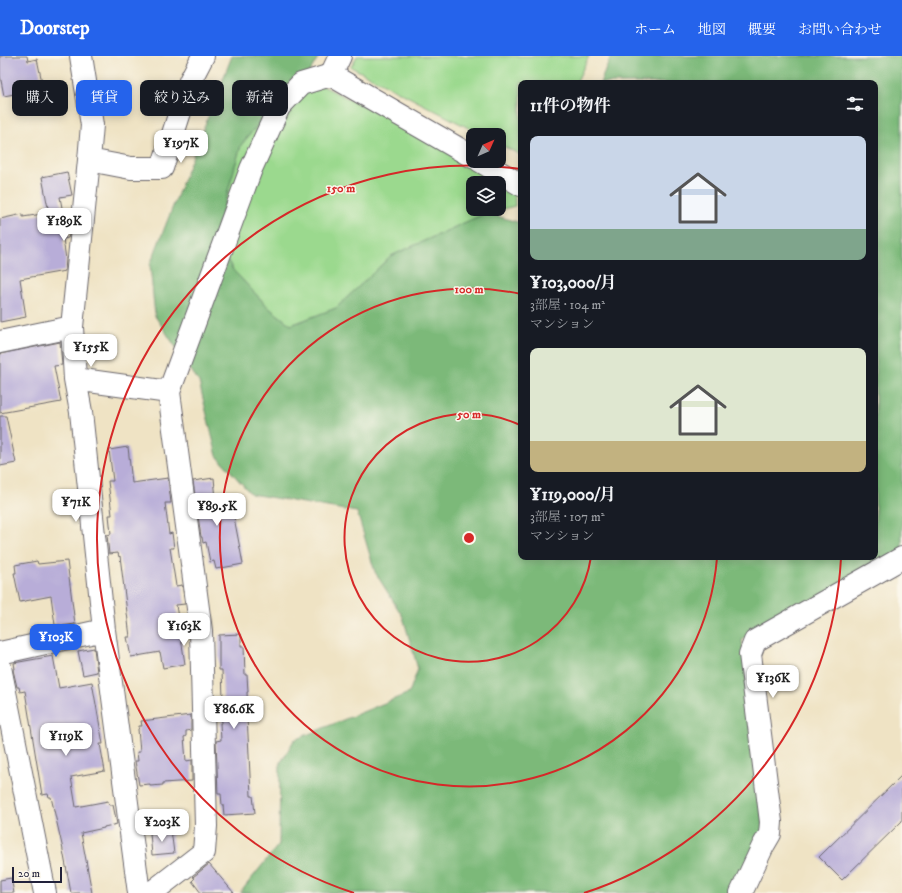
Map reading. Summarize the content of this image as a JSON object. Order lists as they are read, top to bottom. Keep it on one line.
{"scale_bar":"20 m","north":"top right","page":{"header":"Doorstep","nav":["ホーム","地図","概要","お問い合わせ"],"chip":["購入","賃貸","絞り込み","新着"],"heading":"11件の物件","list":[{"name":"¥103,000/月","note":"3部屋 · 104 m² · マンション"},{"name":"¥119,000/月","note":"3部屋 · 107 m² · マンション"}],"price":["¥197K","¥189K","¥155K","¥71K","¥89.5K","¥163K","¥103K","¥136K","¥86.6K","¥119K","¥203K"],"scale":"20 m"},"rings":["150 m","100 m","50 m"]}
